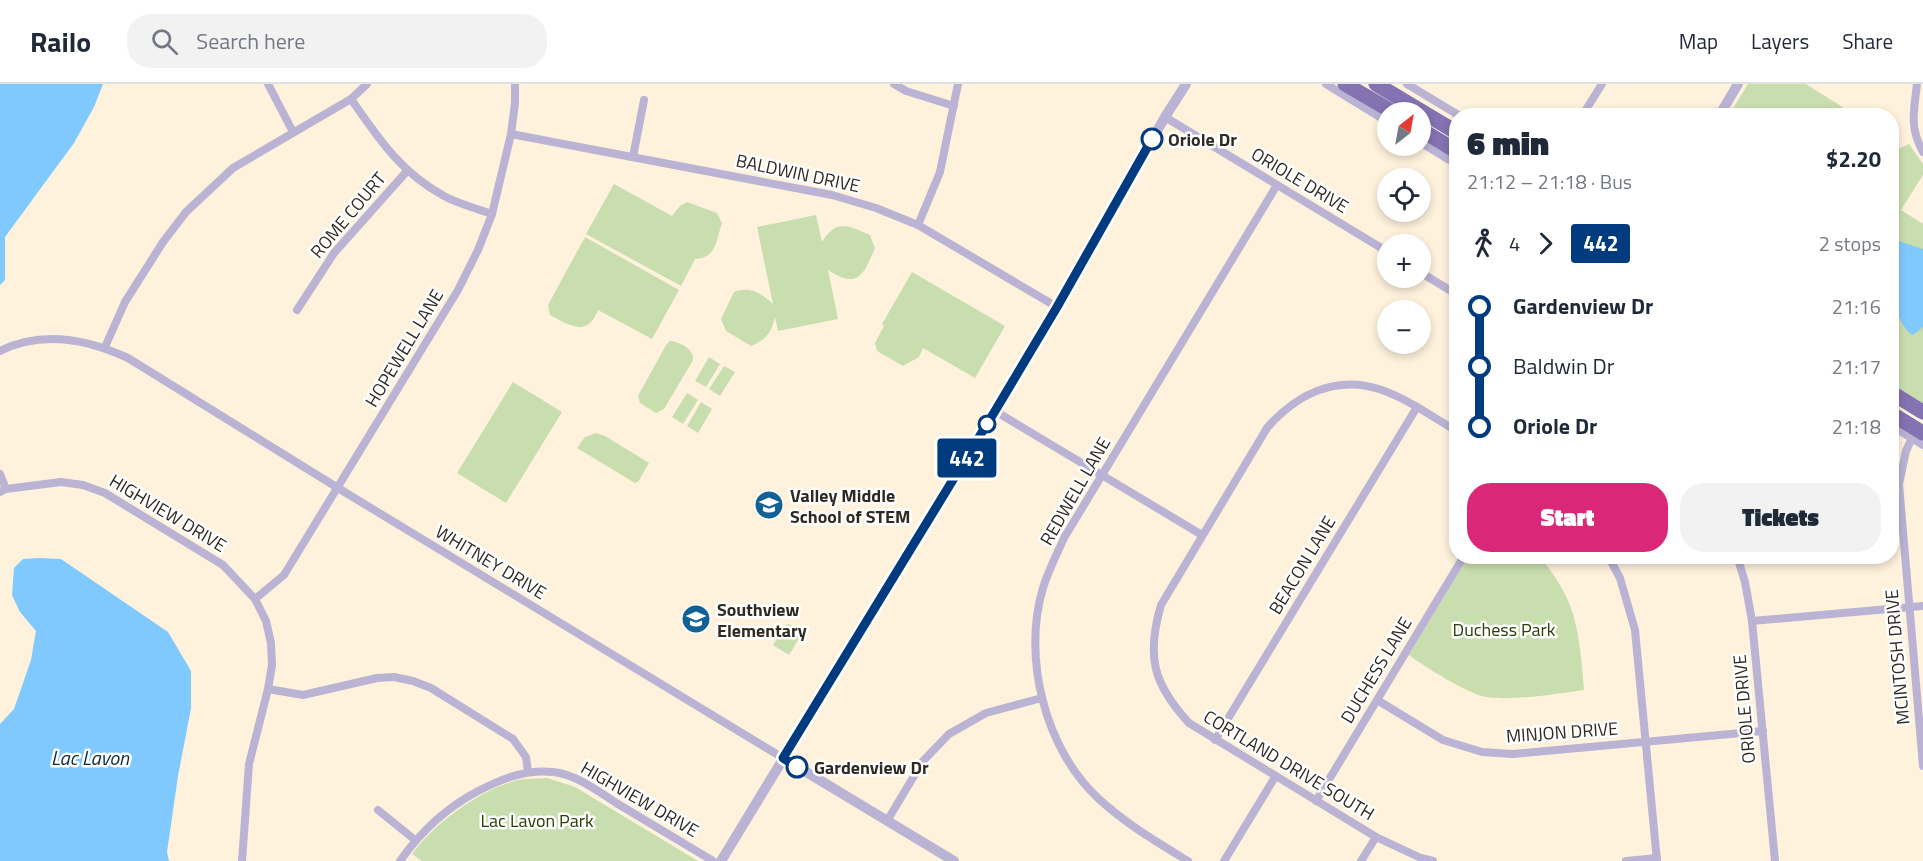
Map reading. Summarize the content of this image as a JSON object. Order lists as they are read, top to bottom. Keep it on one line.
{"streets":{"street":["BALDWIN DRIVE","ORIOLE DRIVE","ROME COURT","HOPEWELL LANE","REDWELL LANE","HIGHVIEW DRIVE","WHITNEY DRIVE","BEACON LANE","MCINTOSH DRIVE","DUCHESS LANE","MINJON DRIVE","CORTLAND DRIVE SOUTH"]},"crossings":[["BALDWIN DRIVE","HOPEWELL LANE"],["ORIOLE DRIVE","REDWELL LANE"],["ORIOLE DRIVE","MINJON DRIVE"],["HOPEWELL LANE","HIGHVIEW DRIVE"],["HOPEWELL LANE","WHITNEY DRIVE"],["BEACON LANE","CORTLAND DRIVE SOUTH"],["DUCHESS LANE","MINJON DRIVE"],["DUCHESS LANE","CORTLAND DRIVE SOUTH"]],"water":["Lac Lavon"],"parks":["Duchess Park","Lac Lavon Park"],"places":{"other":["Oriole Dr","Gardenview Dr"],"school or university":["Valley Middle School of STEM","Southview Elementary"]},"lines":["bus line 442"],"north":"top right","page":{"header":"Railo","search":"Search here","nav":["Map","Layers","Share"],"on_map":"442","map_buttons":["+","−"],"heading":["6 min","21:12 – 21:18 · Bus","$2.20"],"legs":["4","442","2 stops"],"list":[{"name":"Gardenview Dr","value":"21:16"},{"name":"Baldwin Dr","value":"21:17"},{"name":"Oriole Dr","value":"21:18"}],"buttons":["Start","Tickets"]}}
